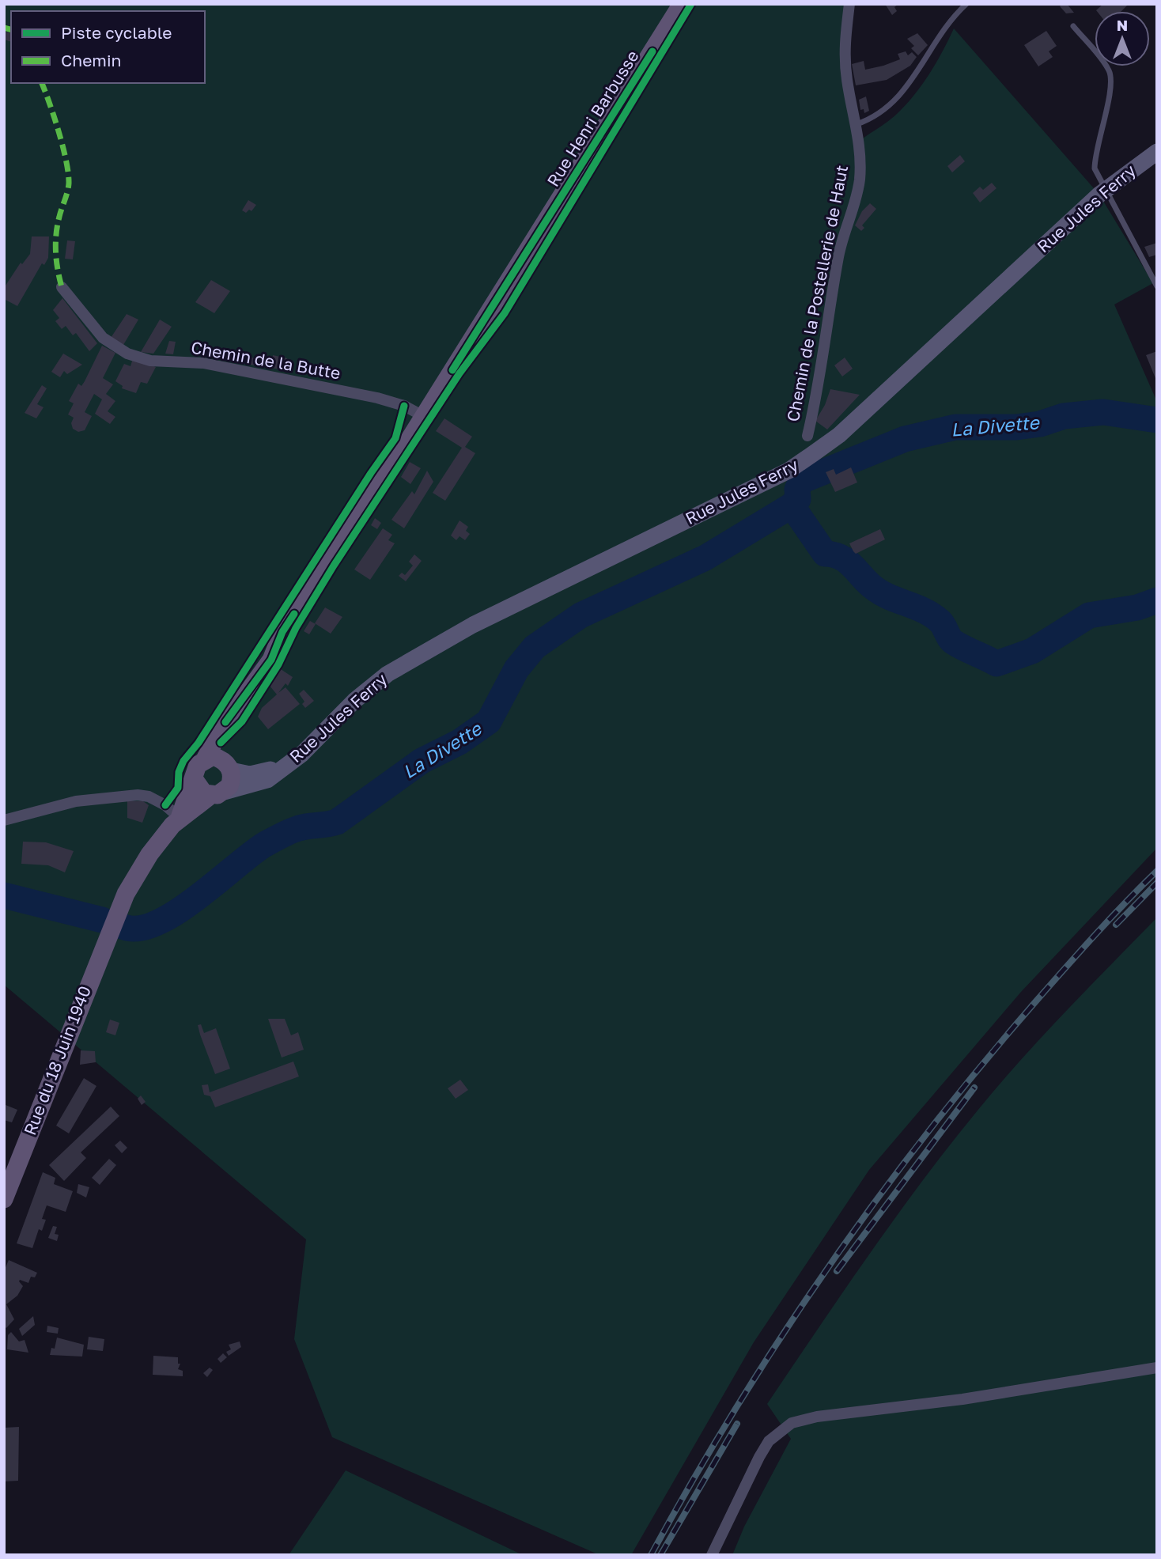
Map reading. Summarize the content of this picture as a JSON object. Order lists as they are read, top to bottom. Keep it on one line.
{"streets":{"main road":["Rue Henri Barbusse","Rue Jules Ferry","Rue du 18 Juin 1940"],"street":["Chemin de la Postellerie de Haut","Chemin de la Butte"]},"crossings":[["Rue Henri Barbusse","Rue Jules Ferry"],["Rue Henri Barbusse","Chemin de la Butte"]],"water":["La Divette"],"legend":["Piste cyclable","Chemin"],"north":"top"}
